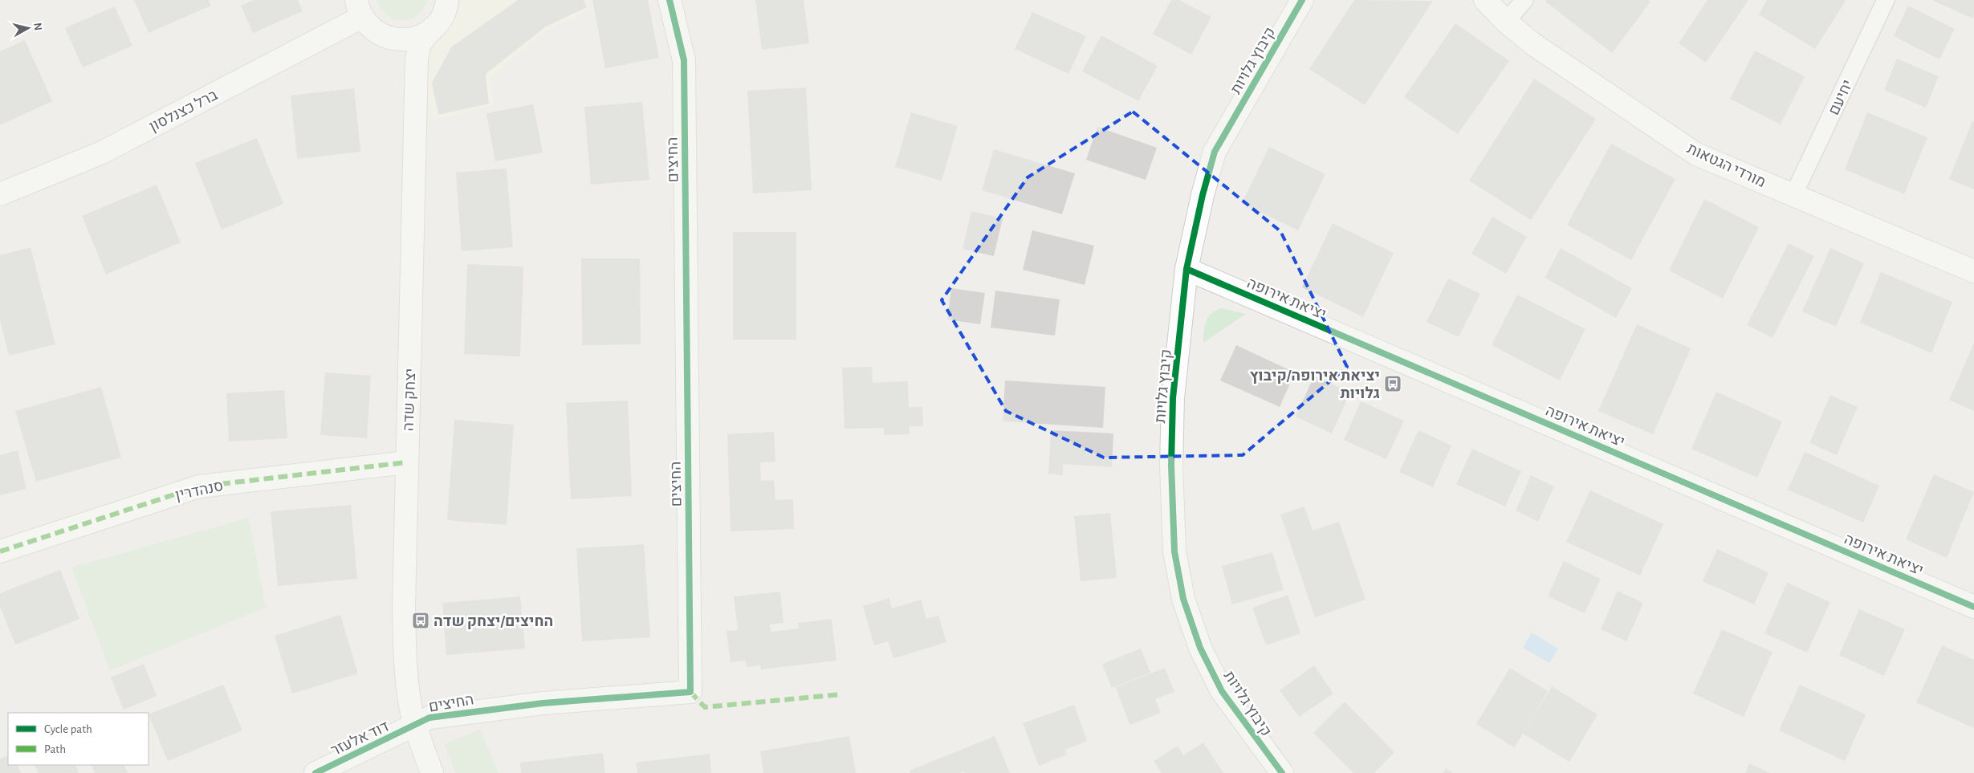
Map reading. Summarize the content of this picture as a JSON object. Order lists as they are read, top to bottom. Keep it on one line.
{"streets":{"street":["קיבוץ גלויות","ברל כצנלסון","החיצים","מורדי הגטאות","יציאת אירופה","יצחק שדה","סנהדרין","דוד אלעזר"],"lane":["יחיעם"]},"crossings":[["קיבוץ גלויות","יציאת אירופה"],["יחיעם","מורדי הגטאות"],["החיצים","יצחק שדה"],["החיצים","דוד אלעזר"],["יצחק שדה","סנהדרין"],["יצחק שדה","דוד אלעזר"]],"places":{"bus stop":["יציאת אירופה/קיבוץ גלויות","החיצים/יצחק שדה"]},"legend":["Cycle path","Path"],"north":"right"}
